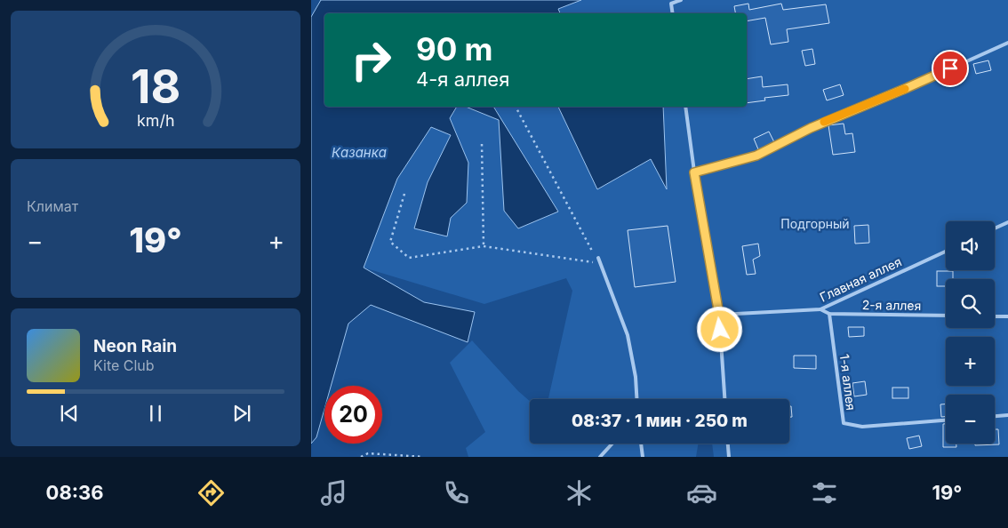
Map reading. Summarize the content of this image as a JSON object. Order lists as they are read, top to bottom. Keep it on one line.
{"streets":{"lane":["Главная аллея","2-я аллея","1-я аллея"]},"crossings":[["2-я аллея","1-я аллея"]],"water":["Казанка"],"parks":["Подгорный"],"page":{"turn":["90 m","4-я аллея"],"tile":"Климат","map_buttons":["+","−"],"heat":["−","19°","+"],"song":["Neon Rain","Kite Club"],"limit":"20","trip":"08:37 · 1 мин · 250 m","tabs":["08:36","19°"],"gauge":["18","km/h"]}}
